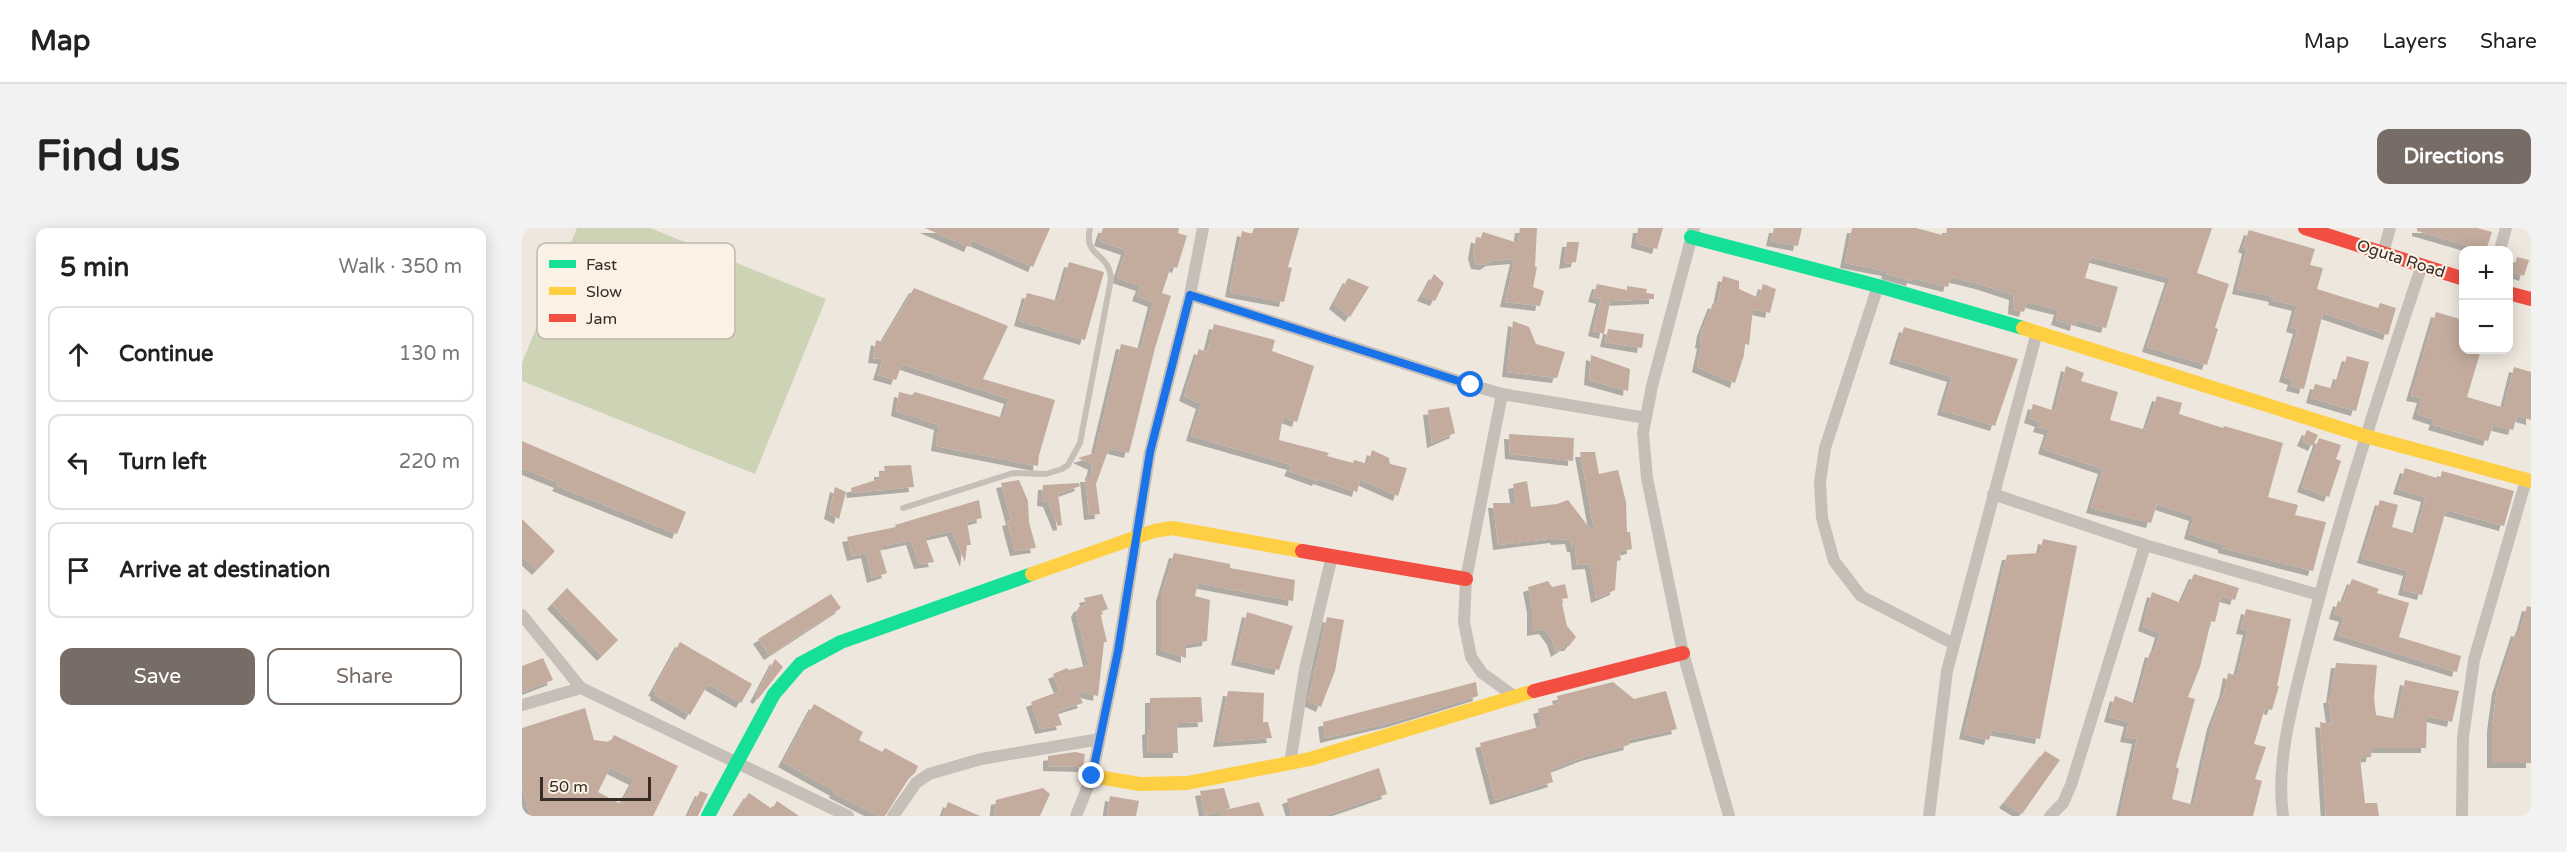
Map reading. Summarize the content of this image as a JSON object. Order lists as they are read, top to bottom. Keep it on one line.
{"streets":{"street":["Oguta Road"]},"legend":["Fast","Slow","Jam"],"scale_bar":"50 m","page":{"header":"Map","nav":["Map","Layers","Share"],"buttons":["Directions",["Save","Share"]],"title":"Find us","heading":["5 min","Walk · 350 m"],"map_buttons":["+","−"],"list":[["Continue","130 m"],["Turn left","220 m"],"Arrive at destination"],"scale":"50 m"}}
